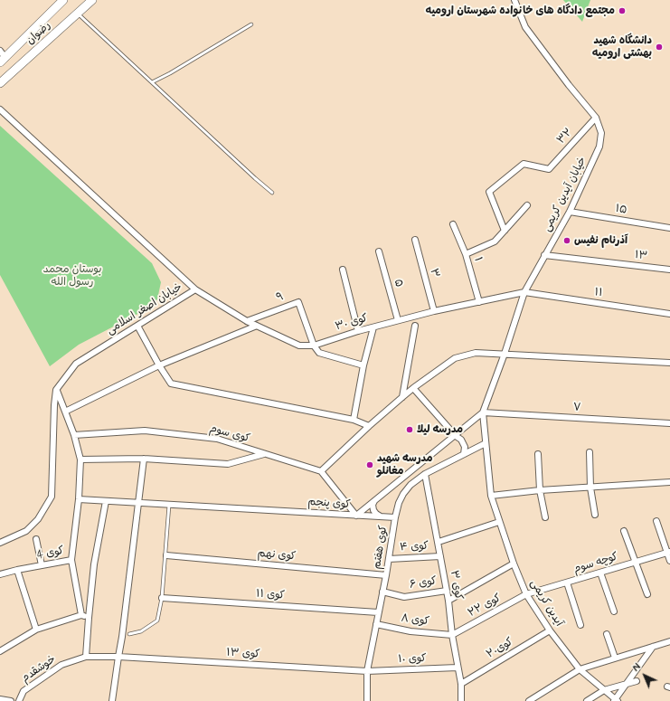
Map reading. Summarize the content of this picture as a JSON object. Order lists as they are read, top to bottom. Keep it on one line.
{"streets":{"main road":["رضوان"],"street":["۳۲","خیابان آیدین کریمی","۱۵","۱۳","۱","۳","۵","۱۱","۹","خیابان اصغر اسلامی","کوی ۳۰","۷","کوی سوم","کوی پنجم","کوی هفتم","کوی ۴","کوی 4","کوی نهم","کوچه سوم","کوی ۶","کوی ۳","کوی ۱۱","آیدین کریمی","کوی ۲۲","کوی ۸","کوی۲۰","کوی ۱۳","کوی ۱۰","خوشقدم"]},"crossings":[["۳۲","خیابان آیدین کریمی"],["خیابان آیدین کریمی","۱۵"],["خیابان آیدین کریمی","۱۳"],["خیابان آیدین کریمی","۱۱"],["خیابان آیدین کریمی","کوی ۳۰"],["خیابان آیدین کریمی","۷"],["خیابان آیدین کریمی","کوی پنجم"],["خیابان آیدین کریمی","آیدین کریمی"],["۱","کوی ۳۰"],["۳","کوی ۳۰"],["۵","کوی ۳۰"],["۱۱","کوی ۳۰"],["۹","کوی ۳۰"],["خیابان اصغر اسلامی","کوی ۳۰"],["۷","کوی پنجم"],["۷","آیدین کریمی"],["کوی پنجم","آیدین کریمی"],["کوی هفتم","کوی ۴"],["کوی هفتم","کوی نهم"],["کوی هفتم","کوی ۶"],["کوی هفتم","کوی ۳"],["کوی هفتم","کوی ۱۱"],["کوی هفتم","آیدین کریمی"],["کوی هفتم","کوی ۸"],["کوی هفتم","کوی ۱۳"],["کوی هفتم","کوی ۱۰"],["کوی ۴","کوی ۳"],["کوچه سوم","آیدین کریمی"],["کوچه سوم","کوی ۲۲"],["کوی ۶","کوی ۳"],["کوی ۳","کوی ۲۲"],["کوی ۳","کوی ۸"],["کوی ۳","کوی۲۰"],["کوی ۳","کوی ۱۰"],["آیدین کریمی","کوی ۲۲"],["آیدین کریمی","کوی۲۰"],["کوی ۲۲","کوی ۸"],["کوی ۱۳","کوی ۱۰"],["کوی ۱۳","خوشقدم"]],"parks":["بوستان محمد رسول الله"],"places":["مجتمع دادگاه های خانواده شهرستان ارومیه","دانشگاه شهید بهشتی ارومیه","آذرنام نفیس","مدرسه لیلا","مدرسه شهید مغانلو"],"north":"top left"}
